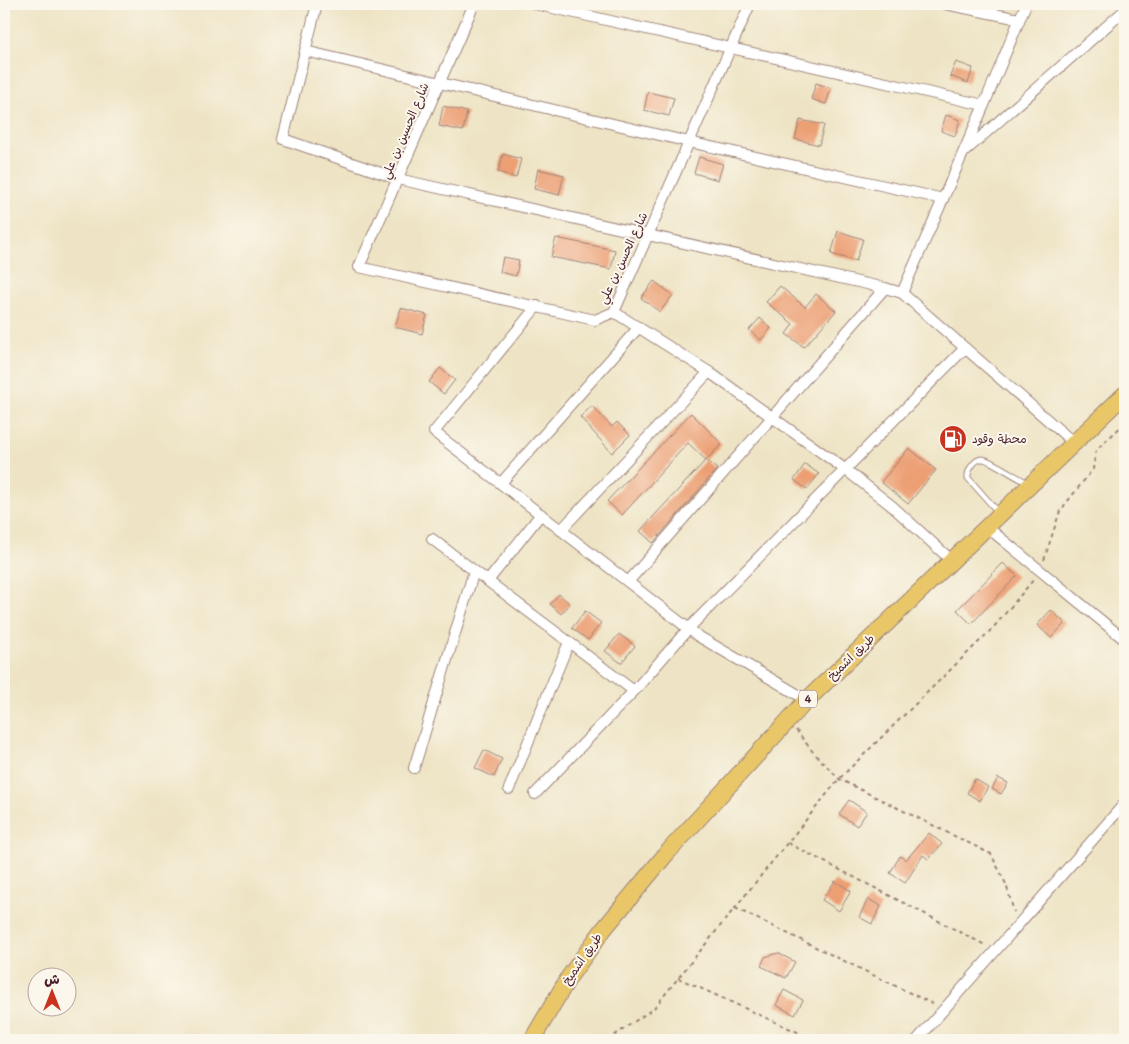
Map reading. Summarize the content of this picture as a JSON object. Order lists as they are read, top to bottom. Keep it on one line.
{"streets":{"highway":["طريق اشميخ","4"],"street":["شارع الحسين بن علي","شارع الحسن بن علي"]},"crossings":[["شارع الحسين بن علي","شارع الحسن بن علي"]],"places":{"fuel station":["محطة وقود"]},"north":"top"}
